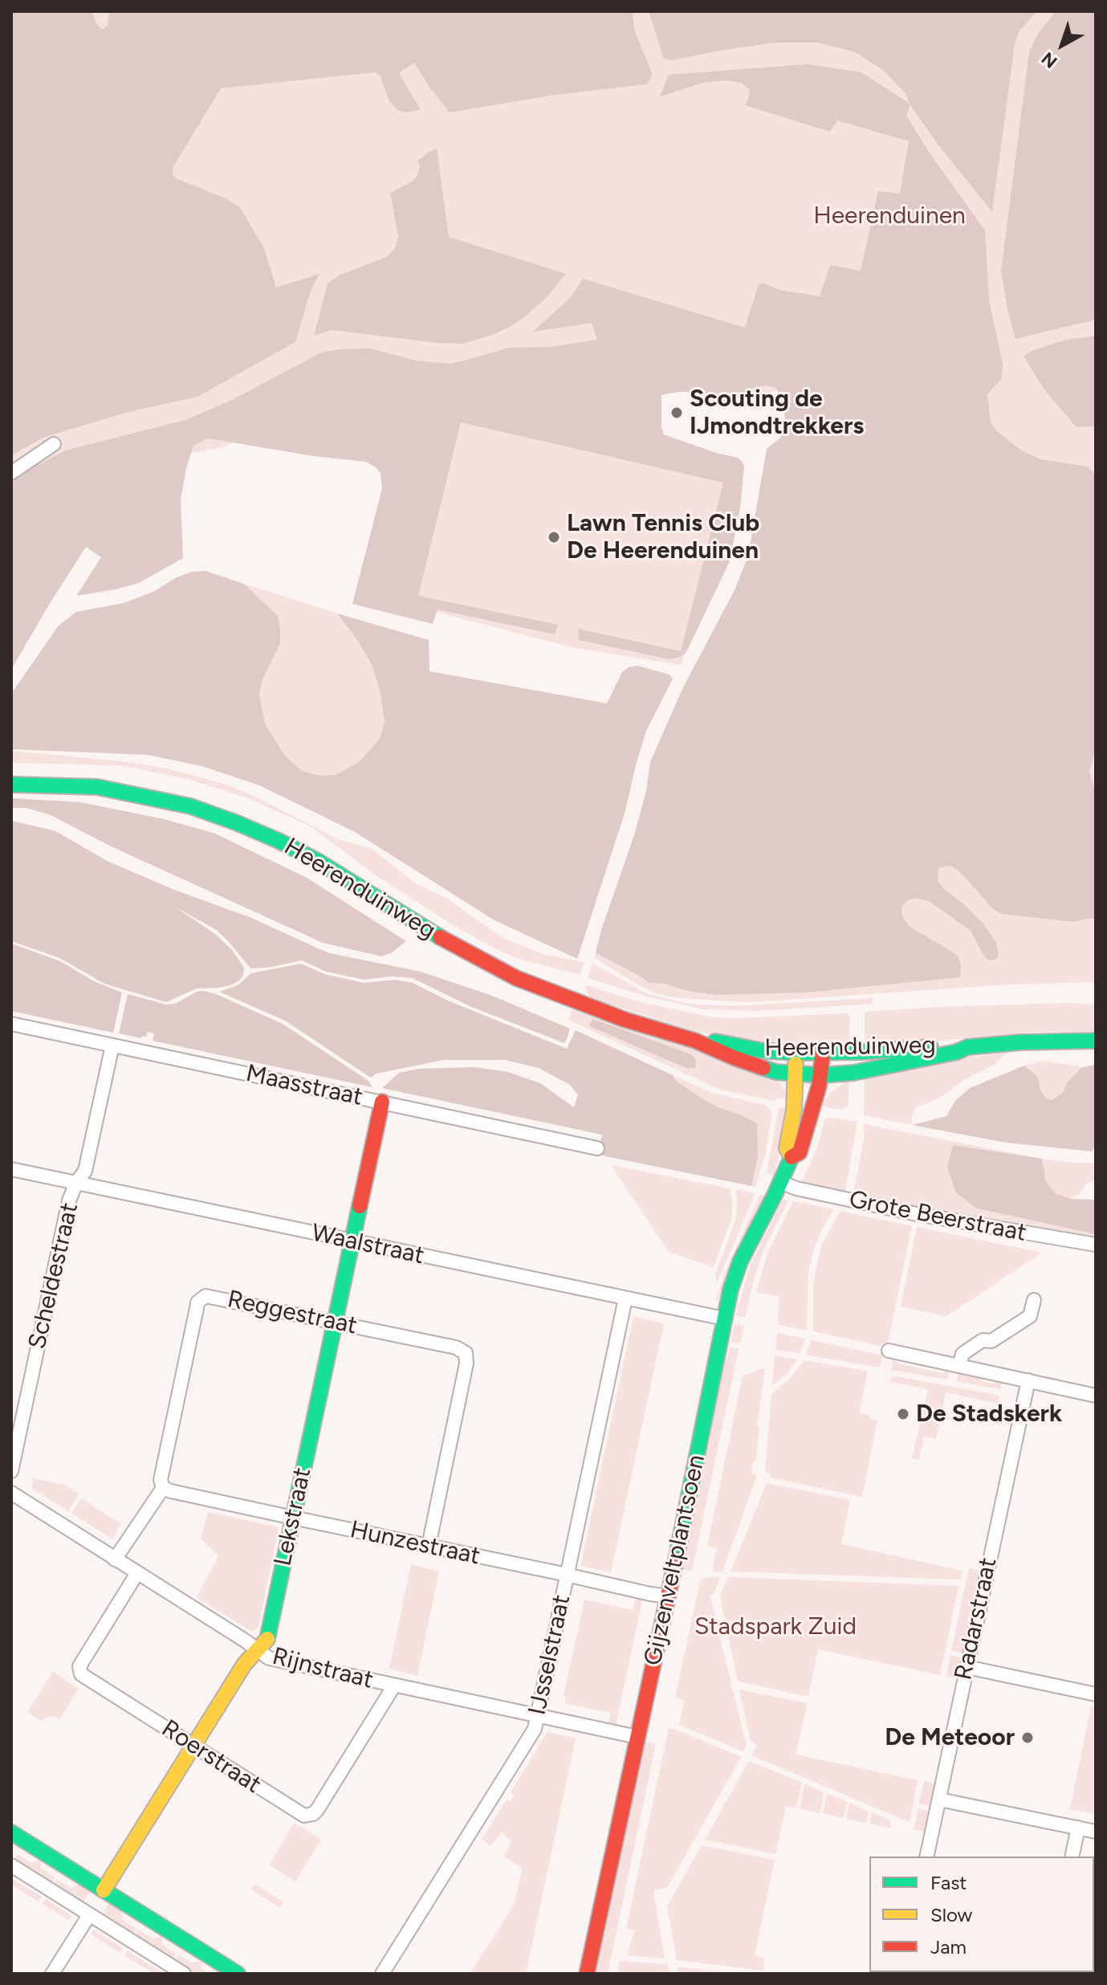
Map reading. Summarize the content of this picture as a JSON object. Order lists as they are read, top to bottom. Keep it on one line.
{"streets":{"street":["Heerenduinweg","Maasstraat","Grote Beerstraat","Waalstraat","Scheldestraat","Reggestraat","Lekstraat","Hunzestraat","Gijzenveltplantsoen","Radarstraat","IJsselstraat","Rijnstraat","Roerstraat"]},"crossings":[["Heerenduinweg","Gijzenveltplantsoen"],["Maasstraat","Scheldestraat"],["Maasstraat","Lekstraat"],["Grote Beerstraat","Gijzenveltplantsoen"],["Waalstraat","Scheldestraat"],["Waalstraat","Lekstraat"],["Waalstraat","Gijzenveltplantsoen"],["Waalstraat","IJsselstraat"],["Reggestraat","Lekstraat"],["Reggestraat","Hunzestraat"],["Reggestraat","Rijnstraat"],["Lekstraat","Hunzestraat"],["Lekstraat","Rijnstraat"],["Lekstraat","Roerstraat"],["Hunzestraat","Gijzenveltplantsoen"],["Hunzestraat","IJsselstraat"],["Gijzenveltplantsoen","Rijnstraat"],["IJsselstraat","Rijnstraat"],["Rijnstraat","Roerstraat"]],"parks":["Heerenduinen","Stadspark Zuid"],"places":["Scouting de IJmondtrekkers","Lawn Tennis Club De Heerenduinen","De Stadskerk","De Meteoor"],"legend":["Fast","Slow","Jam"],"north":"bottom left"}
